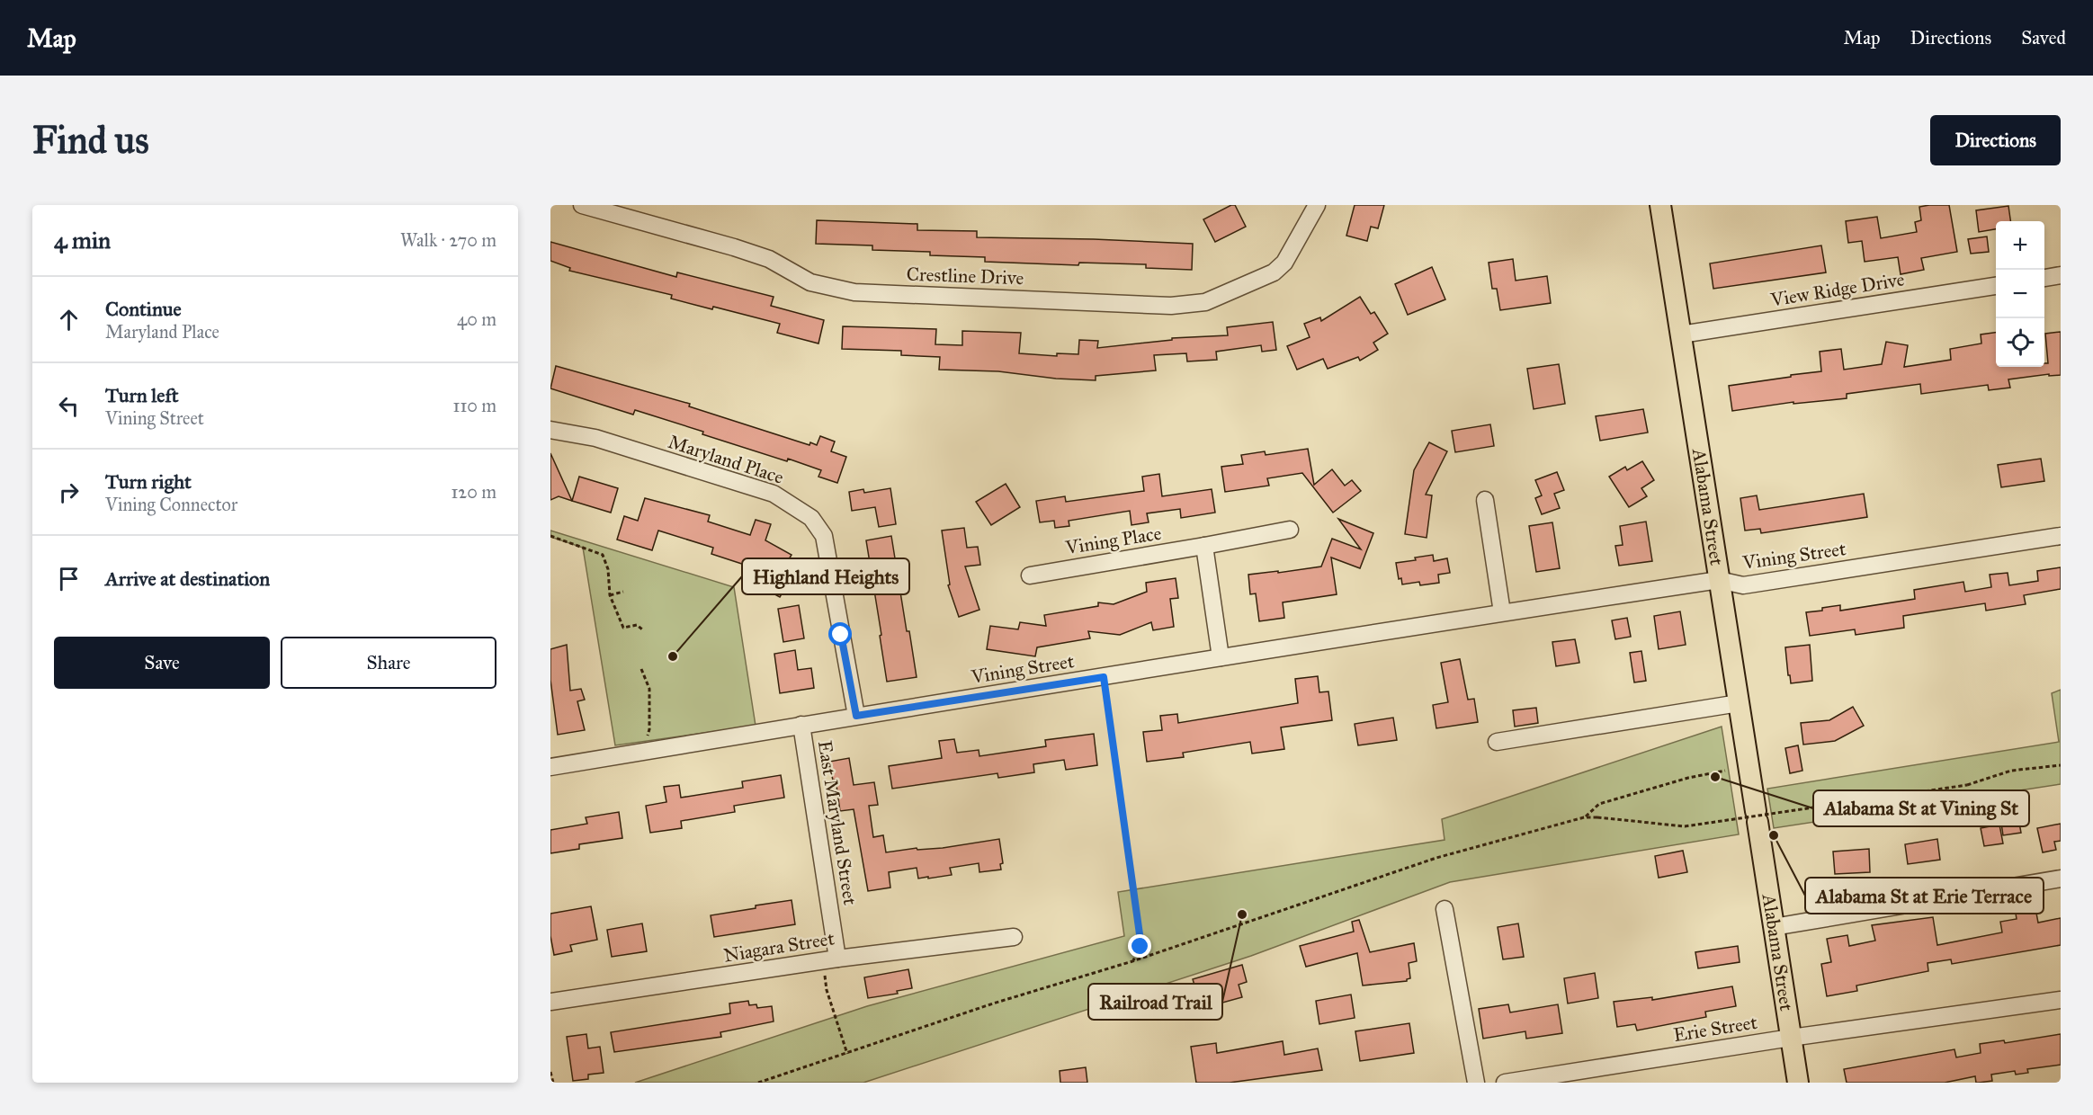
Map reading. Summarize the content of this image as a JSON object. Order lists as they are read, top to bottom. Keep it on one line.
{"streets":{"main road":["Alabama Street"],"street":["Crestline Drive","View Ridge Drive","Maryland Place","Vining Place","Vining Street","East Maryland Street","Niagara Street","Erie Street"]},"crossings":[["View Ridge Drive","Alabama Street"],["Maryland Place","Vining Street"],["Alabama Street","Vining Street"],["Alabama Street","Erie Street"],["Vining Street","East Maryland Street"],["East Maryland Street","Niagara Street"]],"places":["Highland Heights","Alabama St at Vining St","Alabama St at Erie Terrace","Railroad Trail"],"page":{"header":"Map","nav":["Map","Directions","Saved"],"buttons":["Directions",["Save","Share"]],"title":"Find us","heading":["4 min","Walk · 270 m"],"map_buttons":["+","−"],"list":[["Continue","Maryland Place","40 m"],["Turn left","Vining Street","110 m"],["Turn right","Vining Connector","120 m"],"Arrive at destination"]}}
